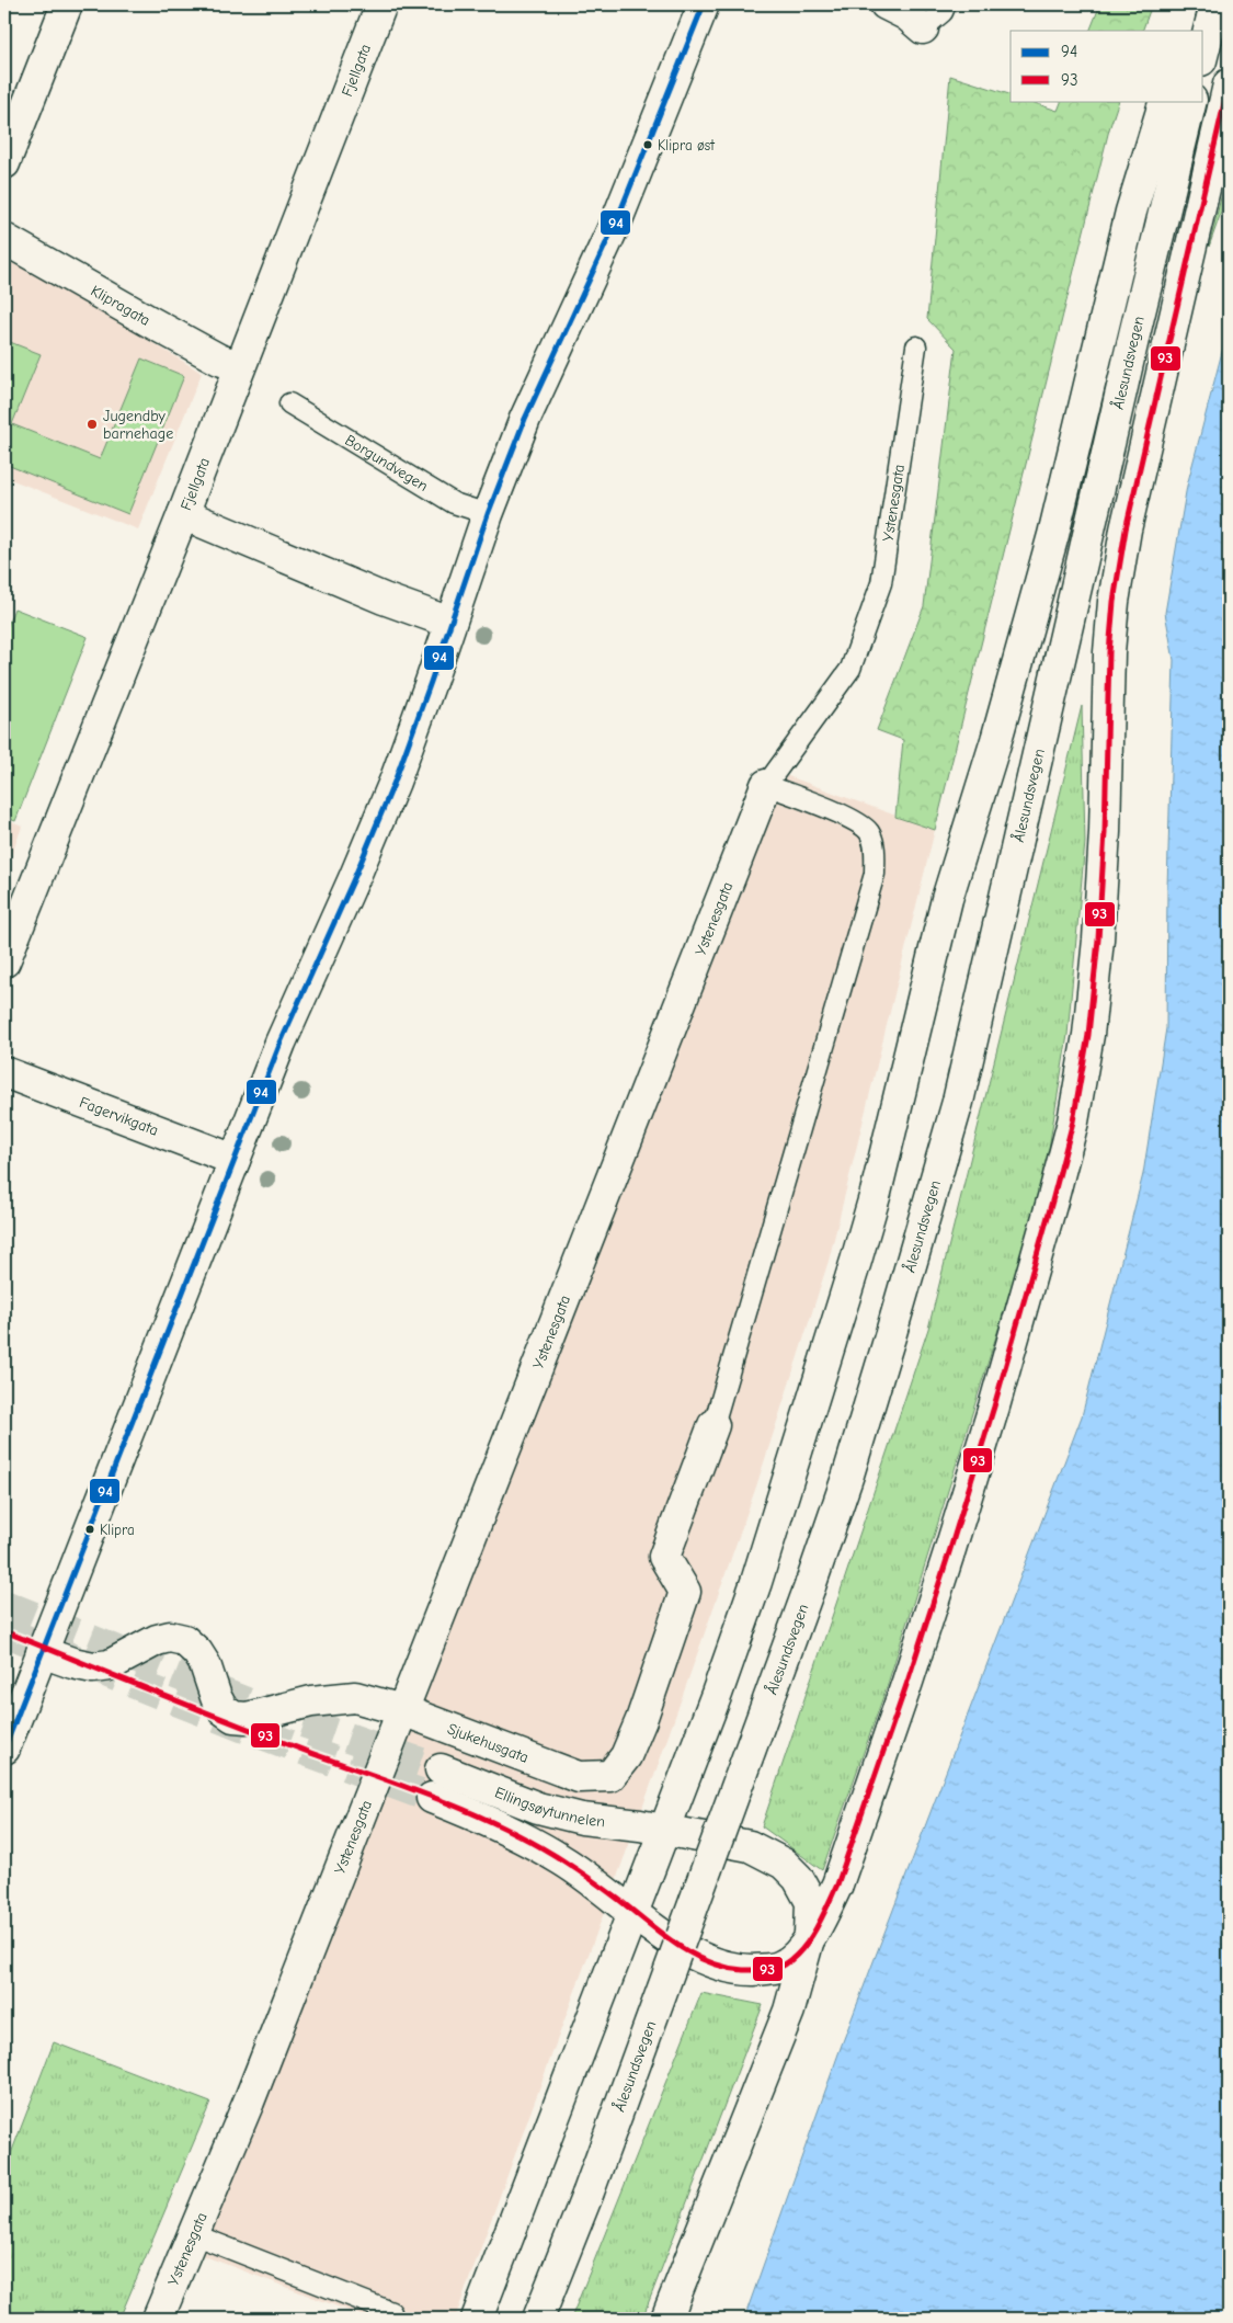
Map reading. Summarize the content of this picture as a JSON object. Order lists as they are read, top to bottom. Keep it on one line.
{"streets":{"main road":["Fjellgata","Klipragata","Ålesundsvegen","Ystenesgata","Fagervikgata","Sjukehusgata","Ellingsøytunnelen"],"lane":["Borgundvegen"]},"crossings":[["Fjellgata","Klipragata"],["Ystenesgata","Sjukehusgata"]],"places":["Klipra øst","Jugendby barnehage","Klipra"],"lines":["transit line 94","transit line 93"],"legend":["94","93"]}
